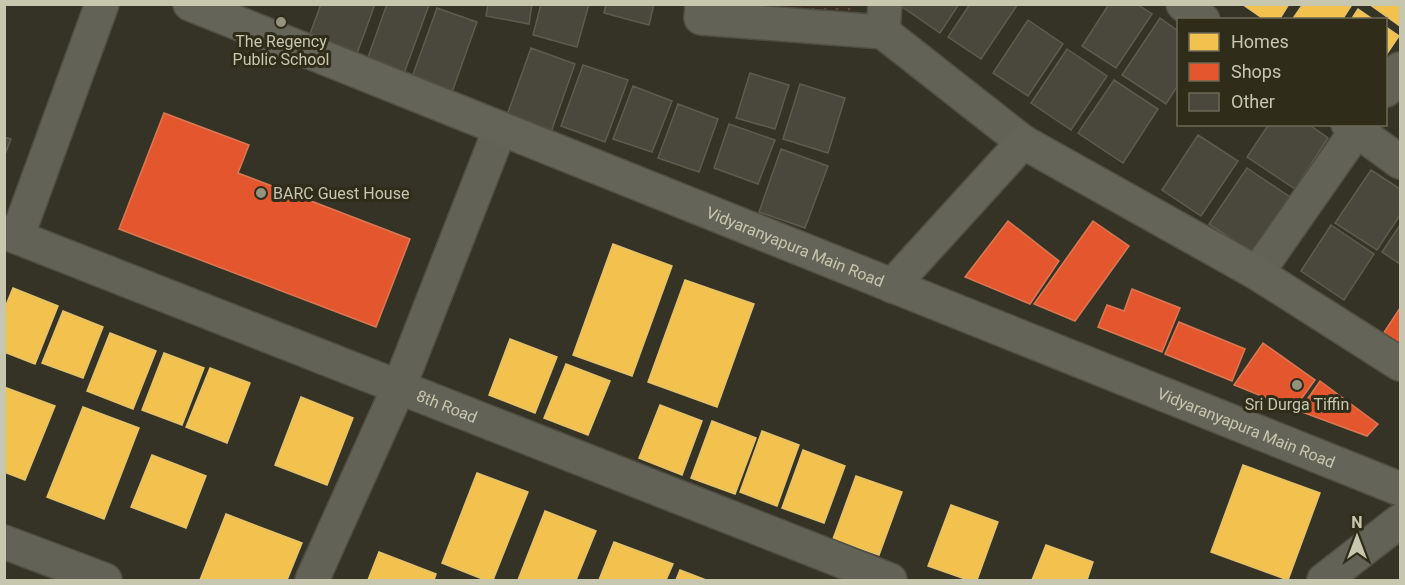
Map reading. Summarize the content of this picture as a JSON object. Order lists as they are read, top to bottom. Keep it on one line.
{"streets":{"main road":["Vidyaranyapura Main Road"],"street":["8th Road"]},"places":["The Regency Public School","BARC Guest House","Sri Durga Tiffin"],"legend":["Homes","Shops","Other"],"north":"top"}
